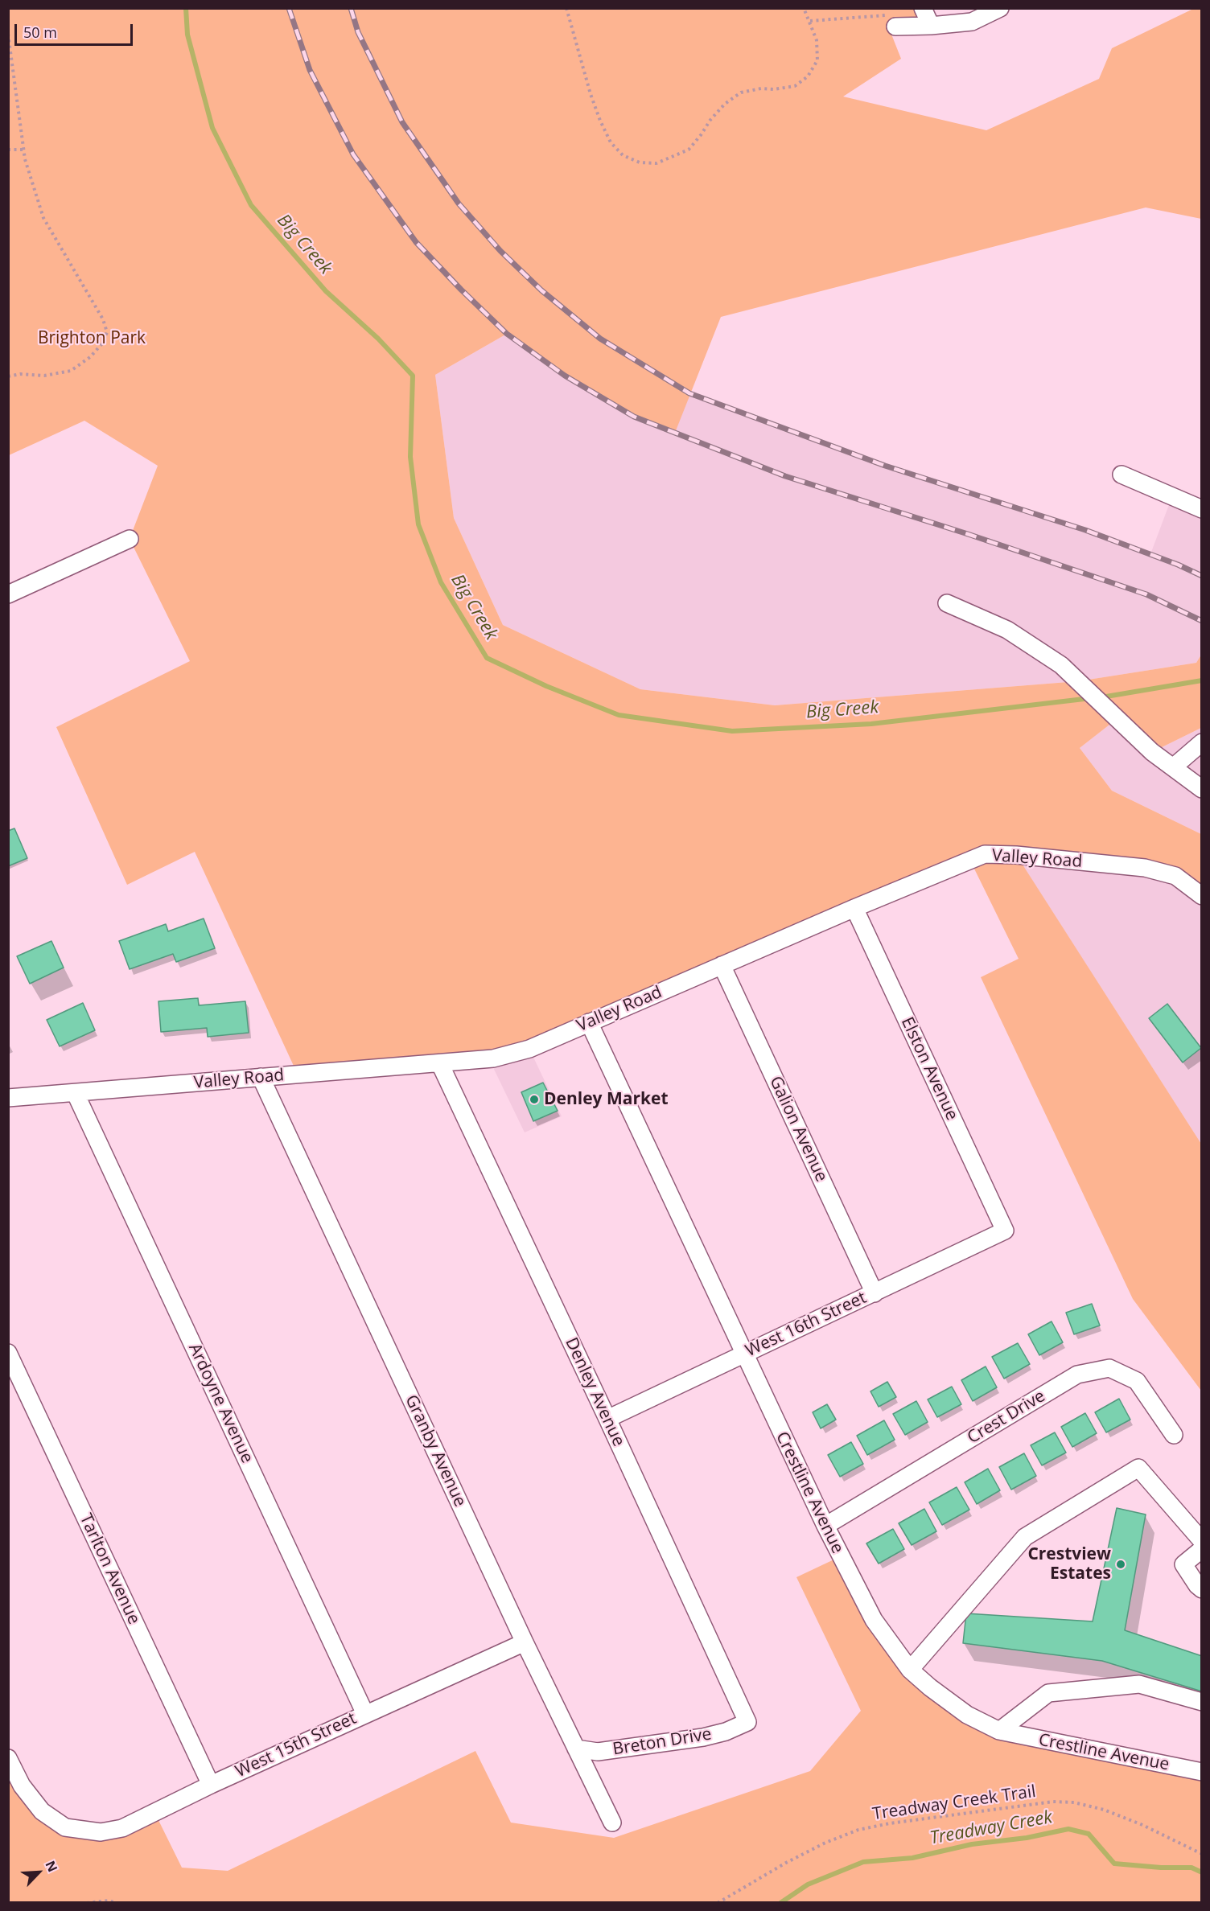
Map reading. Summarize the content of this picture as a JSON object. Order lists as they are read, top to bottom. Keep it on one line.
{"streets":{"street":["Valley Road","Elston Avenue","Galion Avenue","West 16th Street","Denley Avenue","Ardoyne Avenue","Crest Drive","Granby Avenue","Crestline Avenue","Tarlton Avenue","Breton Drive","West 15th Street"],"path":["Treadway Creek Trail"]},"crossings":[["Valley Road","Elston Avenue"],["Valley Road","Galion Avenue"],["Valley Road","Denley Avenue"],["Valley Road","Ardoyne Avenue"],["Valley Road","Granby Avenue"],["Valley Road","Crestline Avenue"],["Elston Avenue","West 16th Street"],["Galion Avenue","West 16th Street"],["West 16th Street","Denley Avenue"],["West 16th Street","Crestline Avenue"],["Denley Avenue","Breton Drive"],["Ardoyne Avenue","West 15th Street"],["Crest Drive","Crestline Avenue"],["Granby Avenue","Breton Drive"],["Granby Avenue","West 15th Street"],["Tarlton Avenue","West 15th Street"]],"water":["Big Creek","Treadway Creek"],"parks":["Brighton Park"],"places":["Denley Market","Crestview Estates"],"scale_bar":"50 m","north":"top right"}
